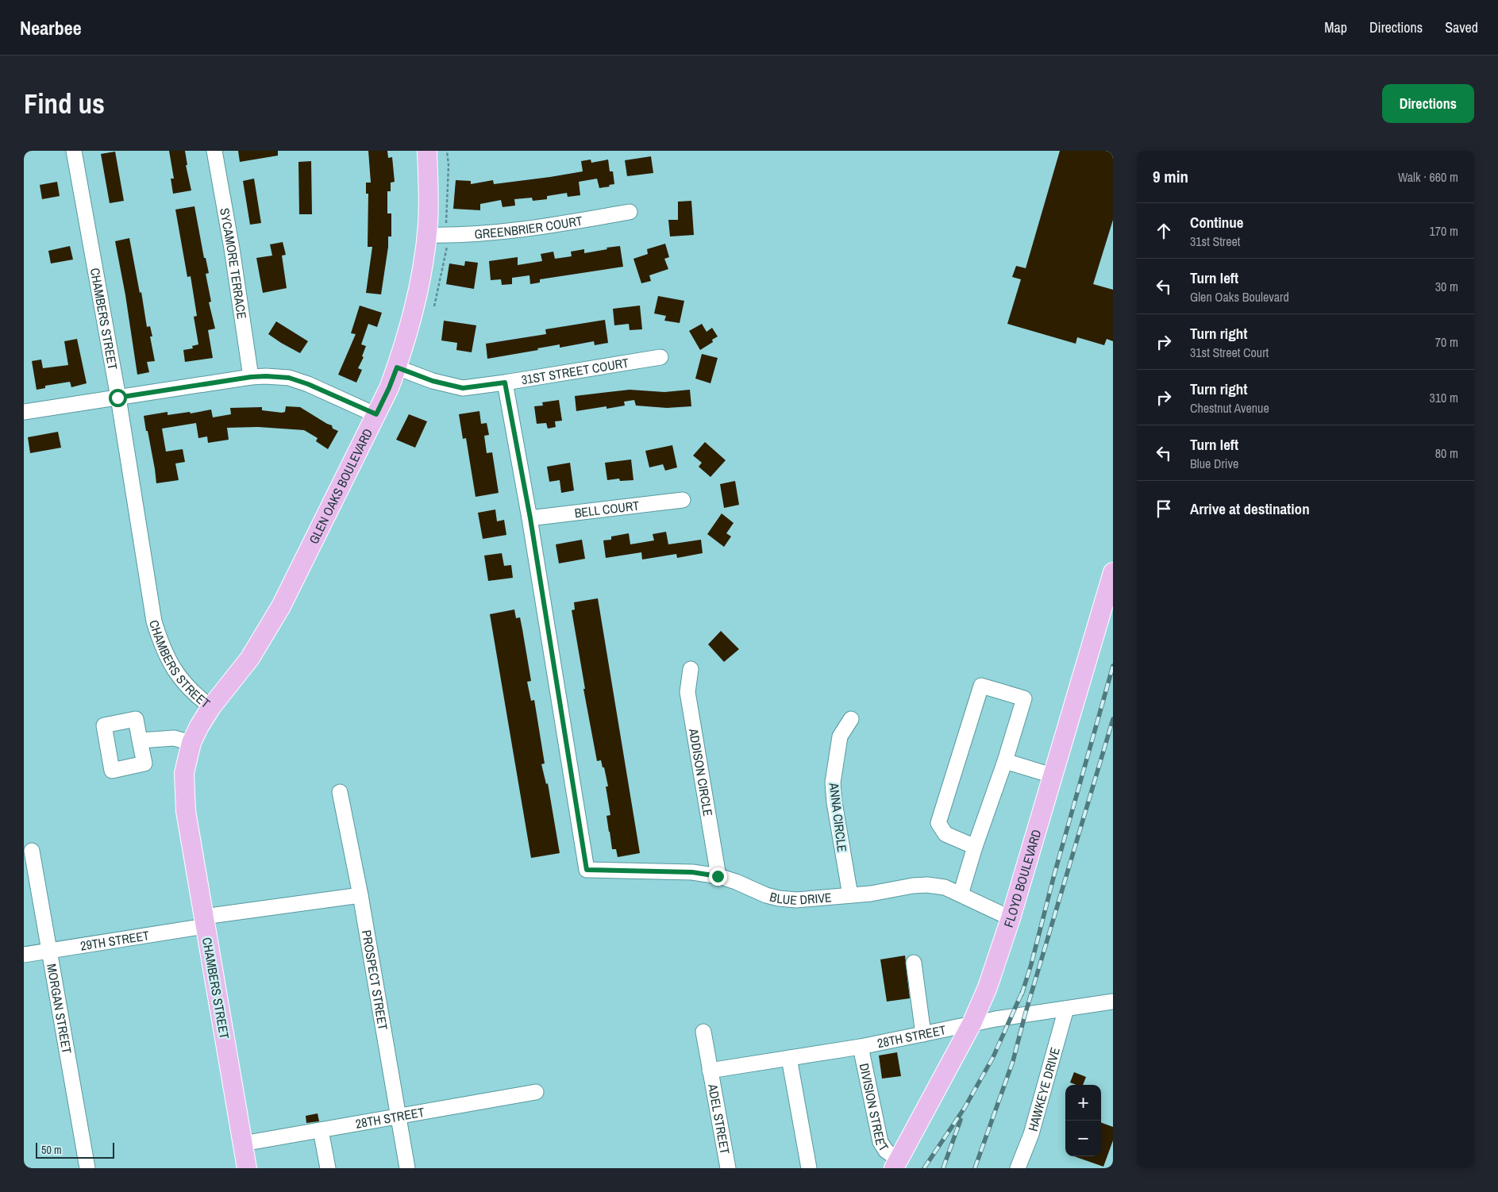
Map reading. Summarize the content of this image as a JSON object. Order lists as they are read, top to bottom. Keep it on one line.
{"streets":{"main road":["CHAMBERS STREET","GLEN OAKS BOULEVARD","FLOYD BOULEVARD"],"street":["GREENBRIER COURT","SYCAMORE TERRACE","31ST STREET COURT","BELL COURT","ADDISON CIRCLE","ANNA CIRCLE","BLUE DRIVE","29TH STREET","PROSPECT STREET","MORGAN STREET","28TH STREET","HAWKEYE DRIVE","DIVISION STREET","ADEL STREET"]},"crossings":[["GREENBRIER COURT","GLEN OAKS BOULEVARD"],["CHAMBERS STREET","GLEN OAKS BOULEVARD"],["CHAMBERS STREET","29TH STREET"],["CHAMBERS STREET","28TH STREET"],["31ST STREET COURT","GLEN OAKS BOULEVARD"],["BELL COURT","BLUE DRIVE"],["ADDISON CIRCLE","BLUE DRIVE"],["ANNA CIRCLE","BLUE DRIVE"],["FLOYD BOULEVARD","BLUE DRIVE"],["FLOYD BOULEVARD","28TH STREET"],["FLOYD BOULEVARD","DIVISION STREET"],["29TH STREET","PROSPECT STREET"],["29TH STREET","MORGAN STREET"],["PROSPECT STREET","28TH STREET"],["28TH STREET","HAWKEYE DRIVE"],["28TH STREET","DIVISION STREET"],["28TH STREET","ADEL STREET"]],"scale_bar":"50 m","page":{"header":"Nearbee","nav":["Map","Directions","Saved"],"buttons":"Directions","title":"Find us","heading":["9 min","Walk · 660 m"],"list":[["Continue","31st Street","170 m"],["Turn left","Glen Oaks Boulevard","30 m"],["Turn right","31st Street Court","70 m"],["Turn right","Chestnut Avenue","310 m"],["Turn left","Blue Drive","80 m"],"Arrive at destination"],"map_buttons":["+","−"],"scale":"50 m"}}
